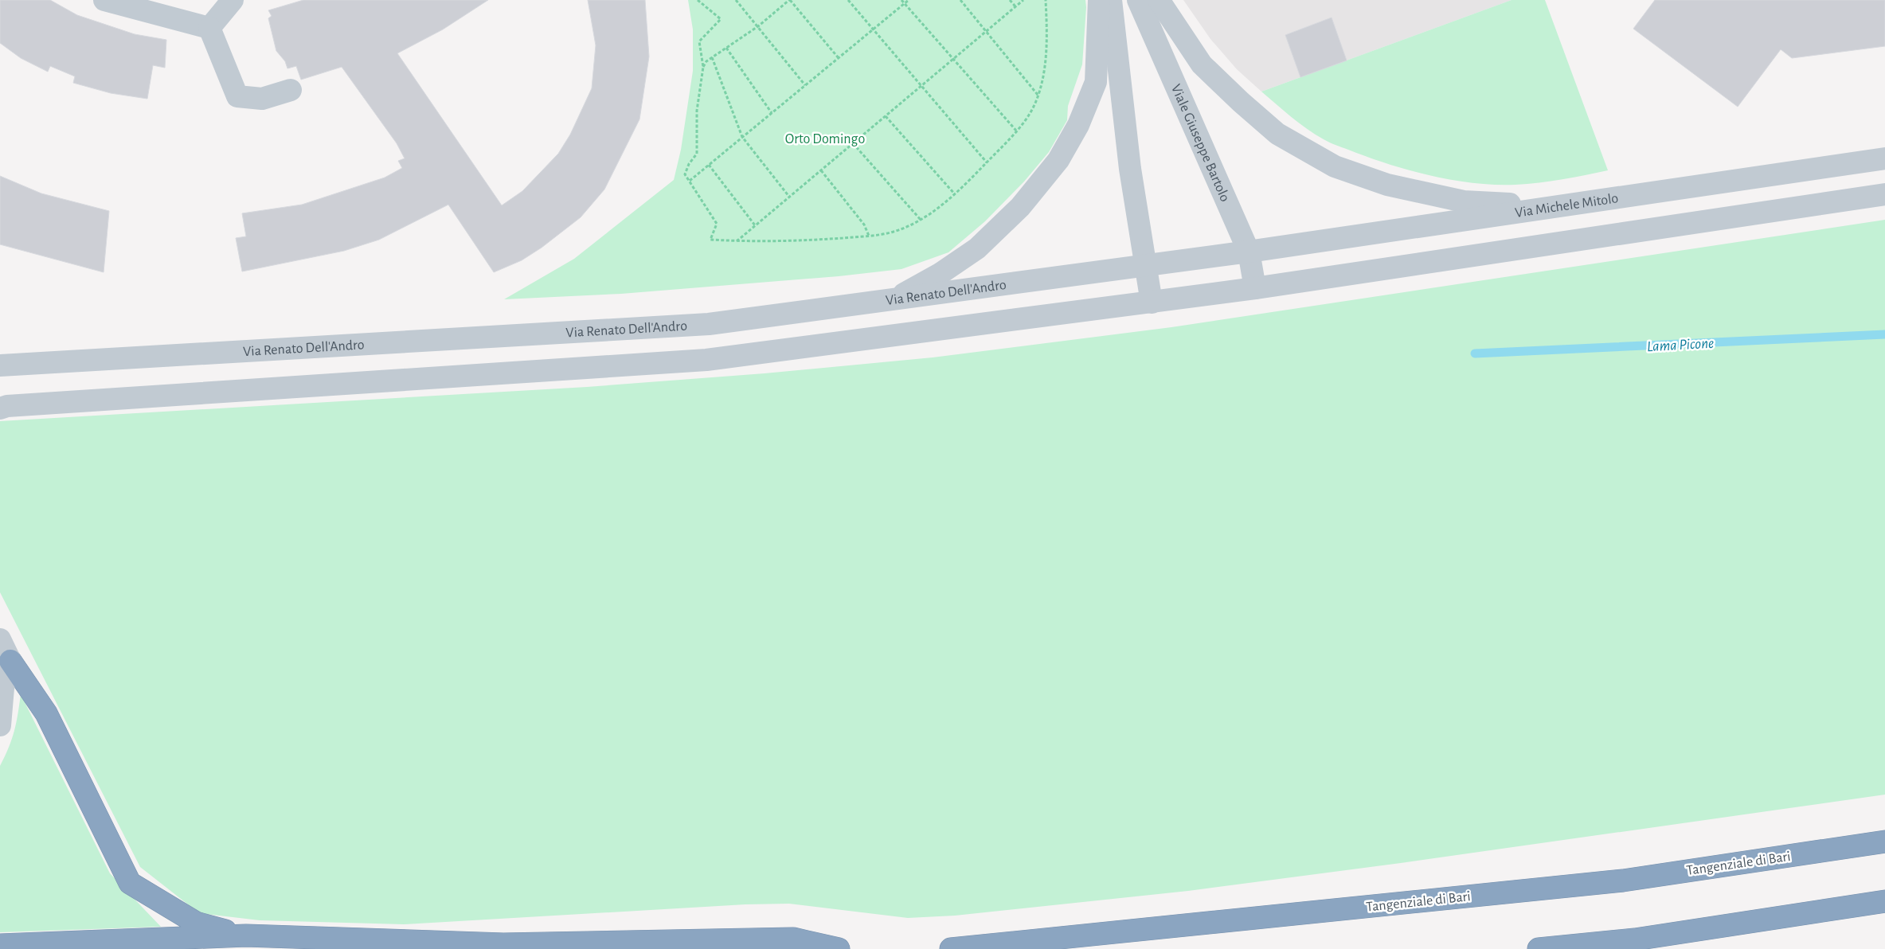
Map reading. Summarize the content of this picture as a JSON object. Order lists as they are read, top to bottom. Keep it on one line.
{"streets":{"highway":["Tangenziale di Bari"],"street":["Viale Giuseppe Bartolo","Via Michele Mitolo","Via Renato Dell'Andro"]},"crossings":[["Viale Giuseppe Bartolo","Via Michele Mitolo"],["Viale Giuseppe Bartolo","Via Renato Dell'Andro"],["Via Michele Mitolo","Via Renato Dell'Andro"]],"water":["Lama Picone"],"parks":["Orto Domingo"]}
